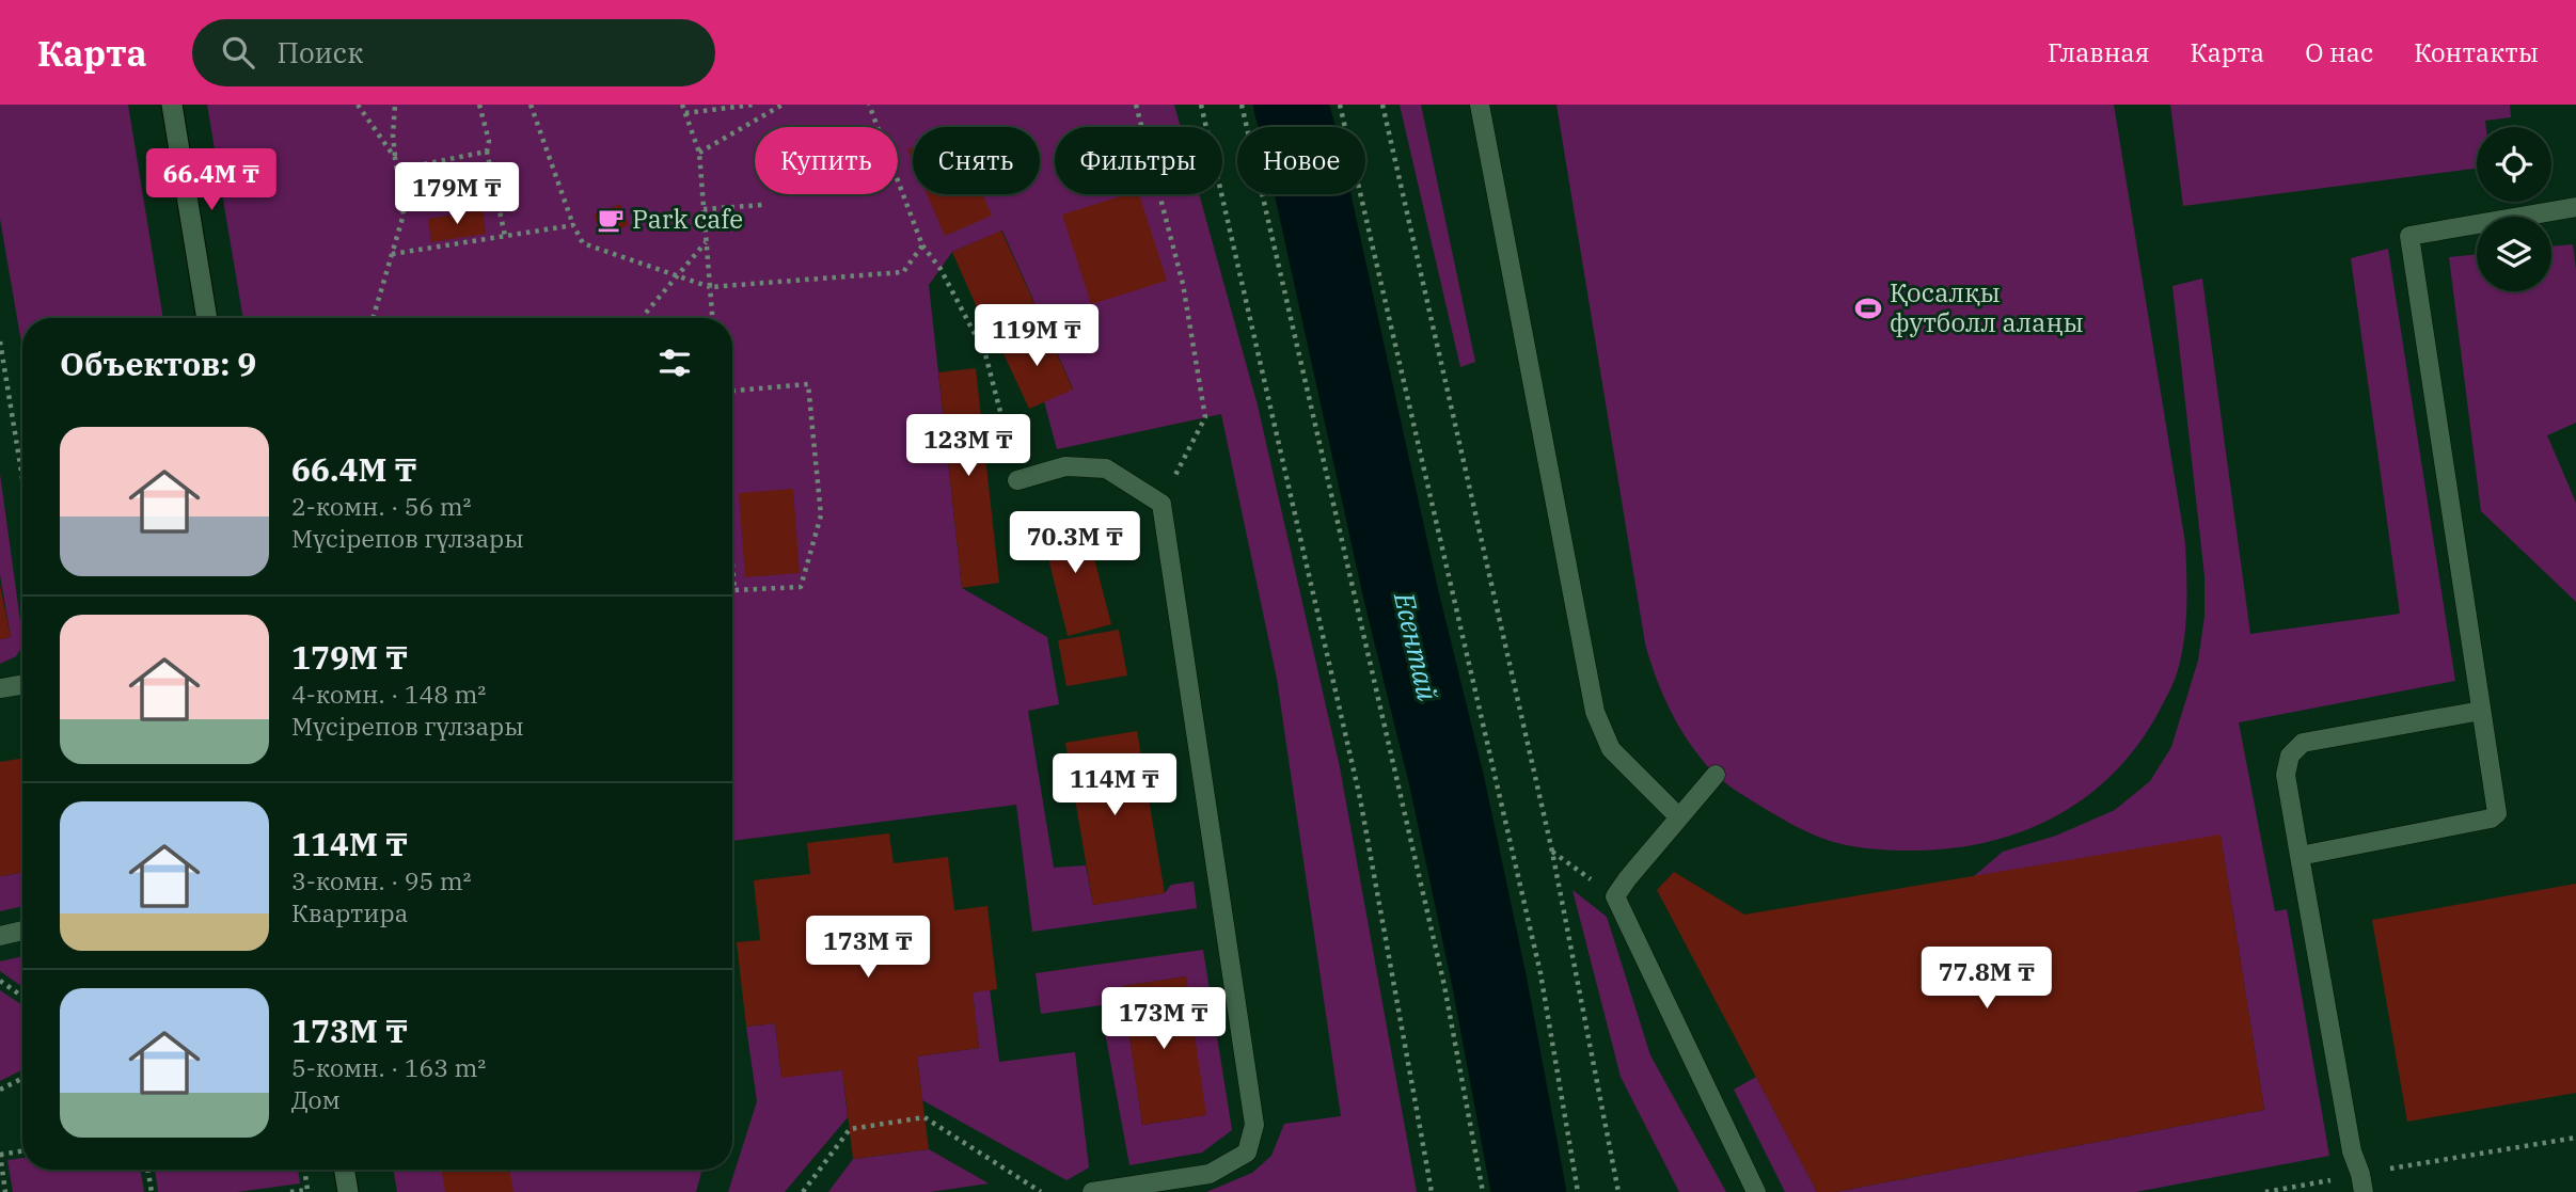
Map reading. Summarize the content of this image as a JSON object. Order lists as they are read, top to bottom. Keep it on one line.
{"water":["Есентай"],"places":{"cafe":["Park cafe"],"sports":["Қосалқы футболл алаңы"]},"page":{"header":"Карта","search":"Поиск","nav":["Главная","Карта","О нас","Контакты"],"chip":["Купить","Снять","Фильтры","Новое"],"price":["66.4M ₸","179M ₸","119M ₸","123M ₸","70.3M ₸","114M ₸","173M ₸","77.8M ₸","173M ₸"],"heading":"Объектов: 9","list":[{"name":"66.4M ₸","note":"2-комн. · 56 m² · Мүсірепов гүлзары"},{"name":"179M ₸","note":"4-комн. · 148 m² · Мүсірепов гүлзары"},{"name":"114M ₸","note":"3-комн. · 95 m² · Квартира"},{"name":"173M ₸","note":"5-комн. · 163 m² · Дом"}]}}
